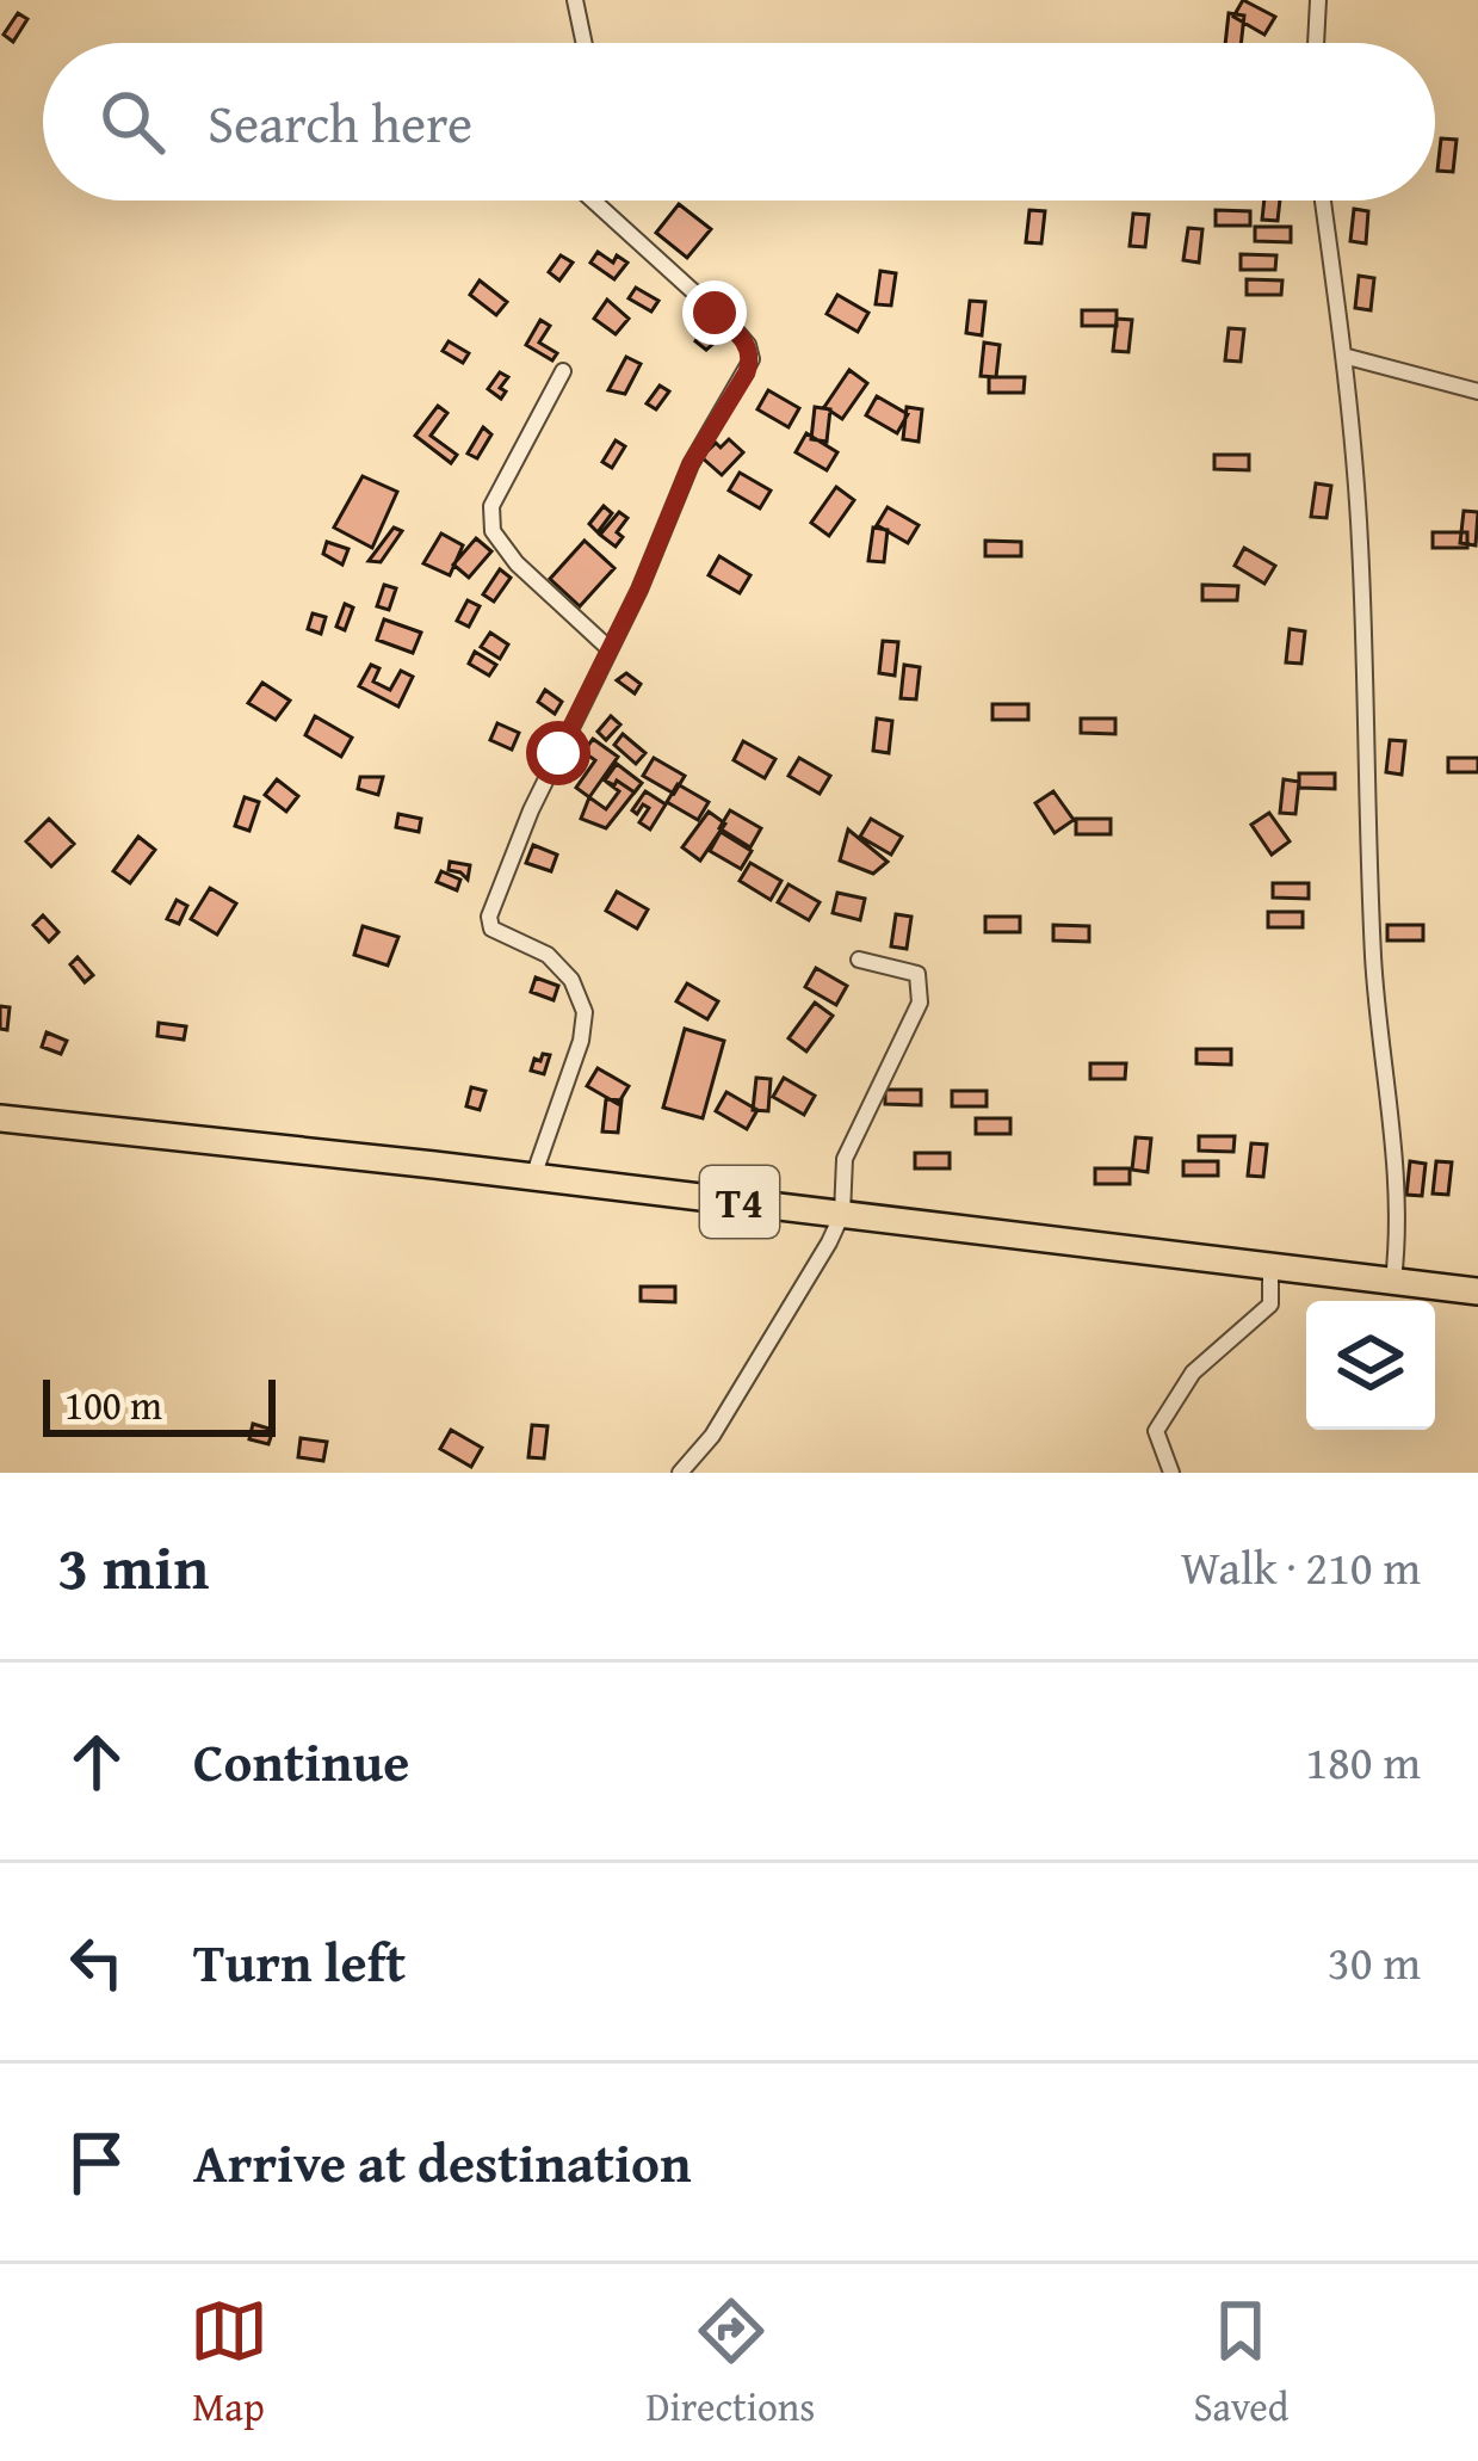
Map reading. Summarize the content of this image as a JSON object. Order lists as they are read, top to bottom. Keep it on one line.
{"streets":{"highway":["T4"]},"scale_bar":"100 m","page":{"search":"Search here","scale":"100 m","heading":["3 min","Walk · 210 m"],"list":[["Continue","180 m"],["Turn left","30 m"],"Arrive at destination"],"nav":["Map","Directions","Saved"]}}
